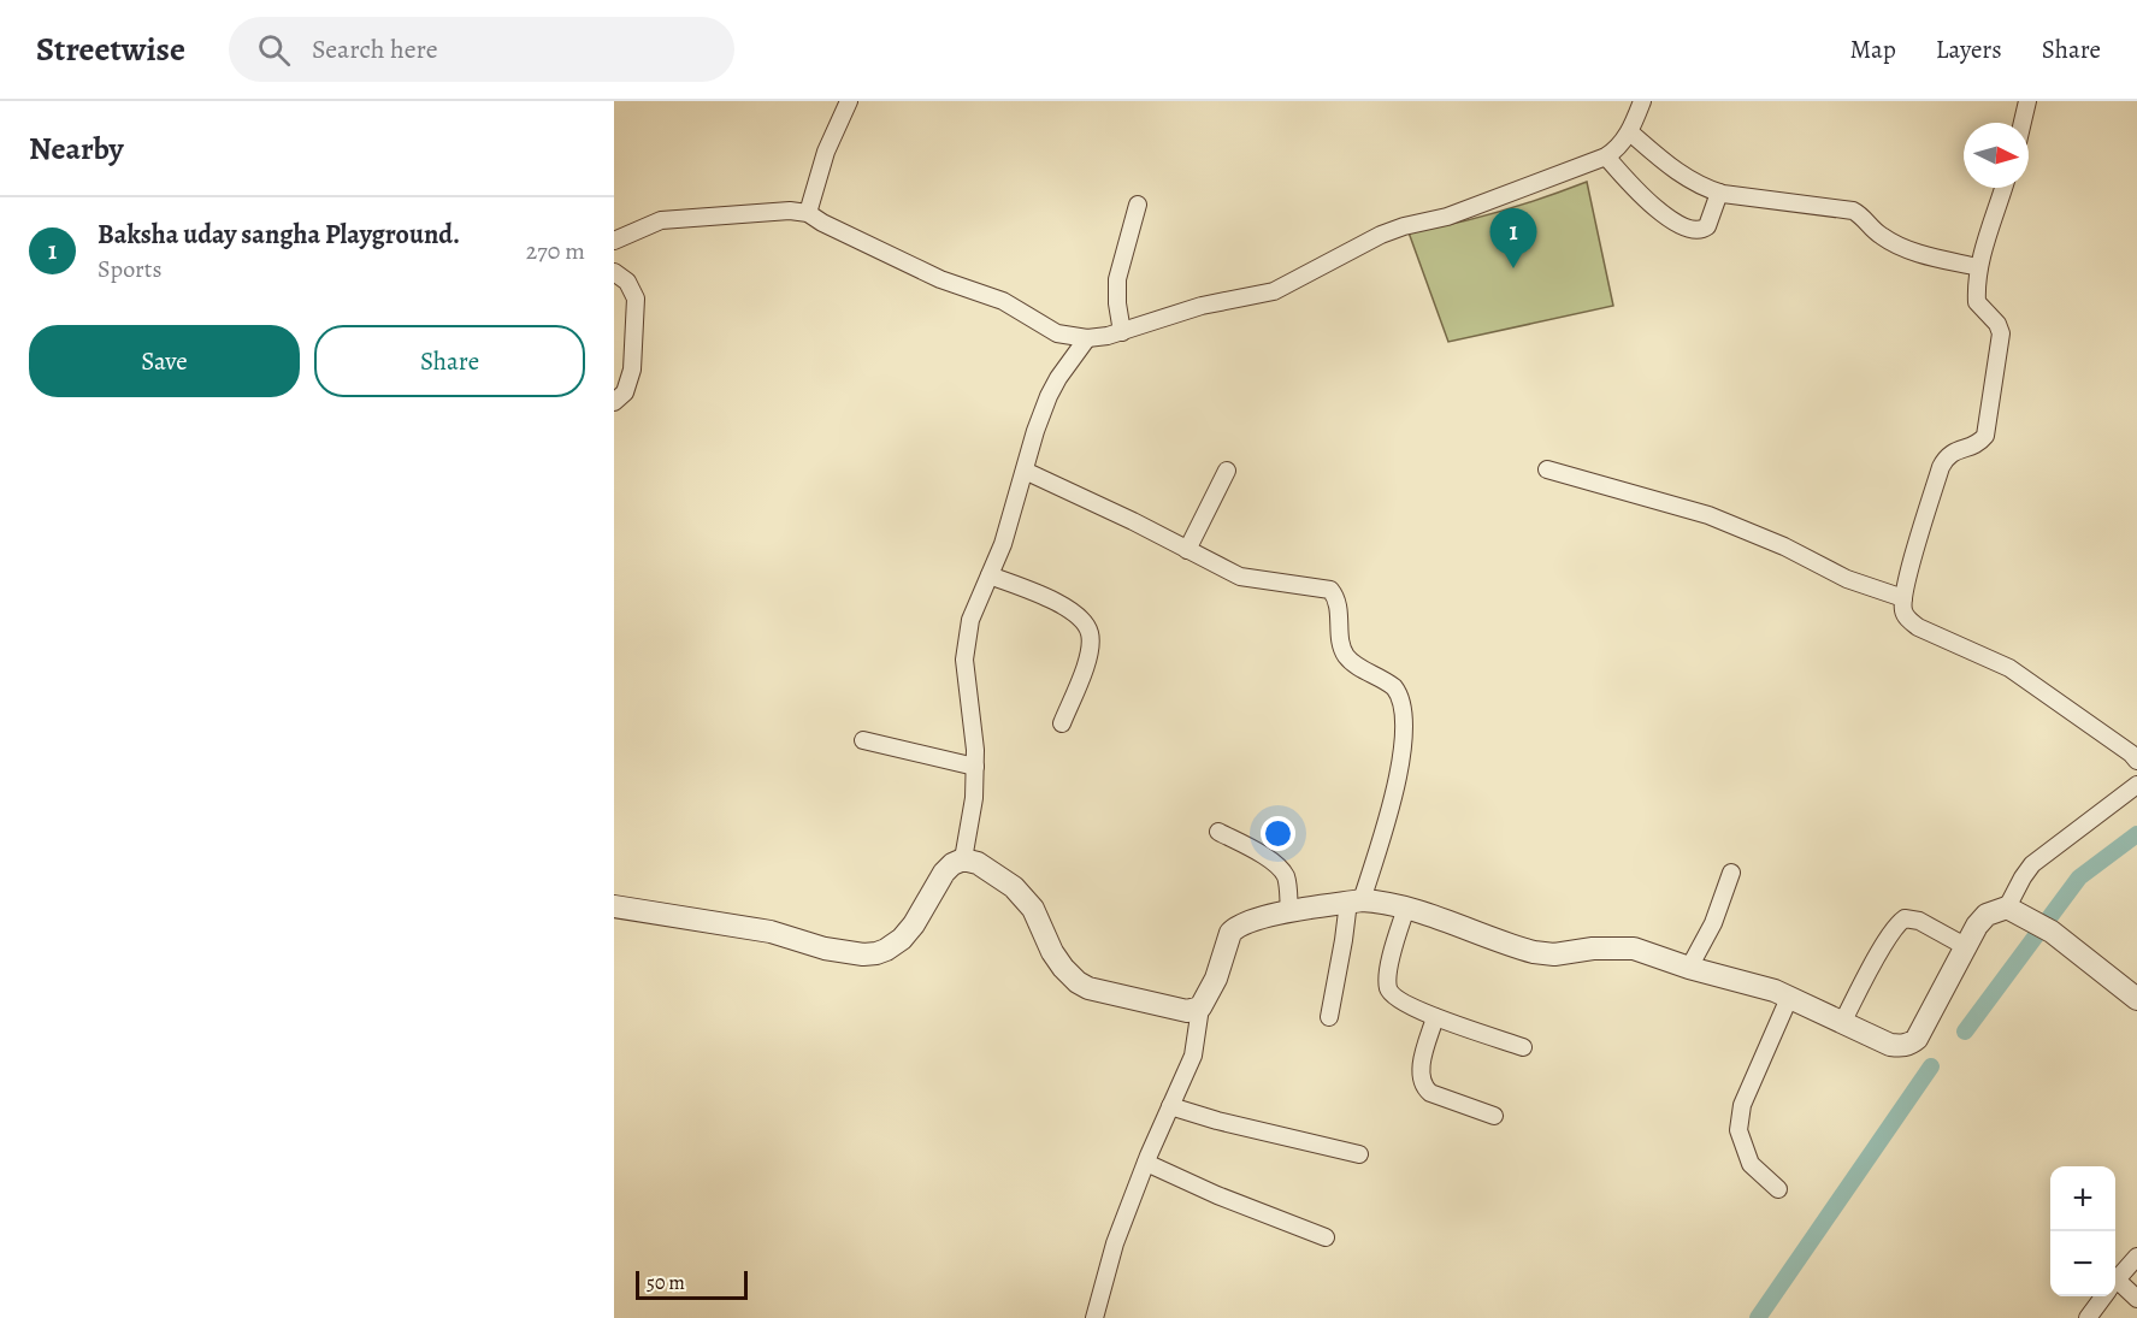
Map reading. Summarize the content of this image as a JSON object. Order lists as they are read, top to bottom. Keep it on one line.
{"scale_bar":"50 m","north":"right","page":{"header":"Streetwise","search":"Search here","nav":["Map","Layers","Share"],"heading":"Nearby","list":[{"mark":"1","name":"Baksha uday sangha Playground.","note":"Sports","value":"270 m"}],"pins":"1","buttons":["Save","Share"],"map_buttons":["+","−"],"scale":"50 m"}}
